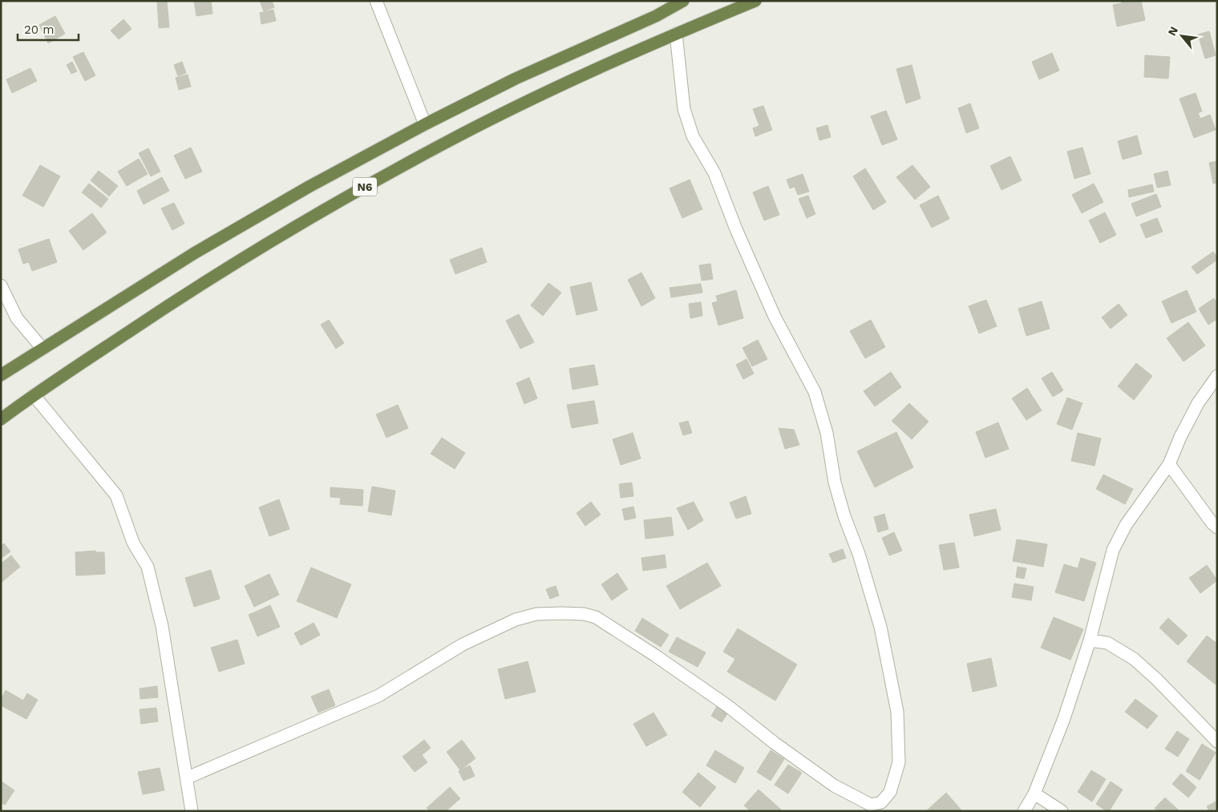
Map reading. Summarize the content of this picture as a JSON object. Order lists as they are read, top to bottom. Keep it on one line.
{"streets":{"highway":["N6"]},"scale_bar":"20 m","north":"top left"}
